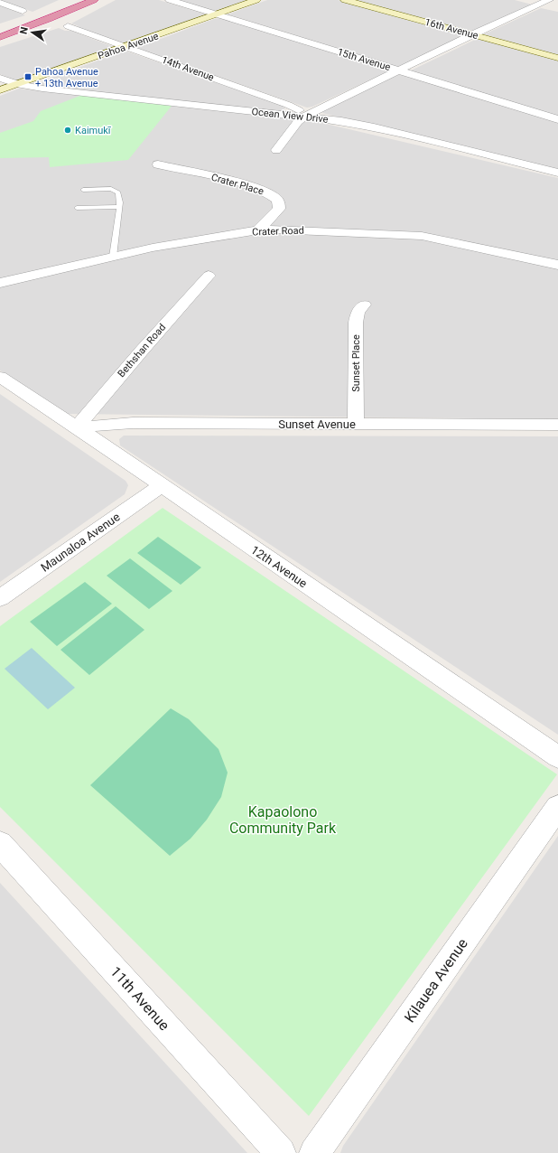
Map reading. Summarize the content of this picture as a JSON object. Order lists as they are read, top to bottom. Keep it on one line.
{"streets":{"street":["16th Avenue","Pahoa Avenue","15th Avenue","14th Avenue","Ocean View Drive","Crater Place","Crater Road","Bethshan Road","Sunset Place","Sunset Avenue","Maunaloa Avenue","12th Avenue","Kilauea Avenue","11th Avenue"]},"crossings":[["Pahoa Avenue","15th Avenue"],["Pahoa Avenue","14th Avenue"],["Pahoa Avenue","Ocean View Drive"],["14th Avenue","Ocean View Drive"],["Crater Place","Crater Road"],["Bethshan Road","Sunset Avenue"],["Bethshan Road","12th Avenue"],["Sunset Place","Sunset Avenue"],["Sunset Avenue","12th Avenue"],["Maunaloa Avenue","12th Avenue"]],"parks":["Kapaolono Community Park"],"places":{"transit":["Pahoa Avenue + 13th Avenue"],"other":["Kaimukī"]},"north":"left"}
